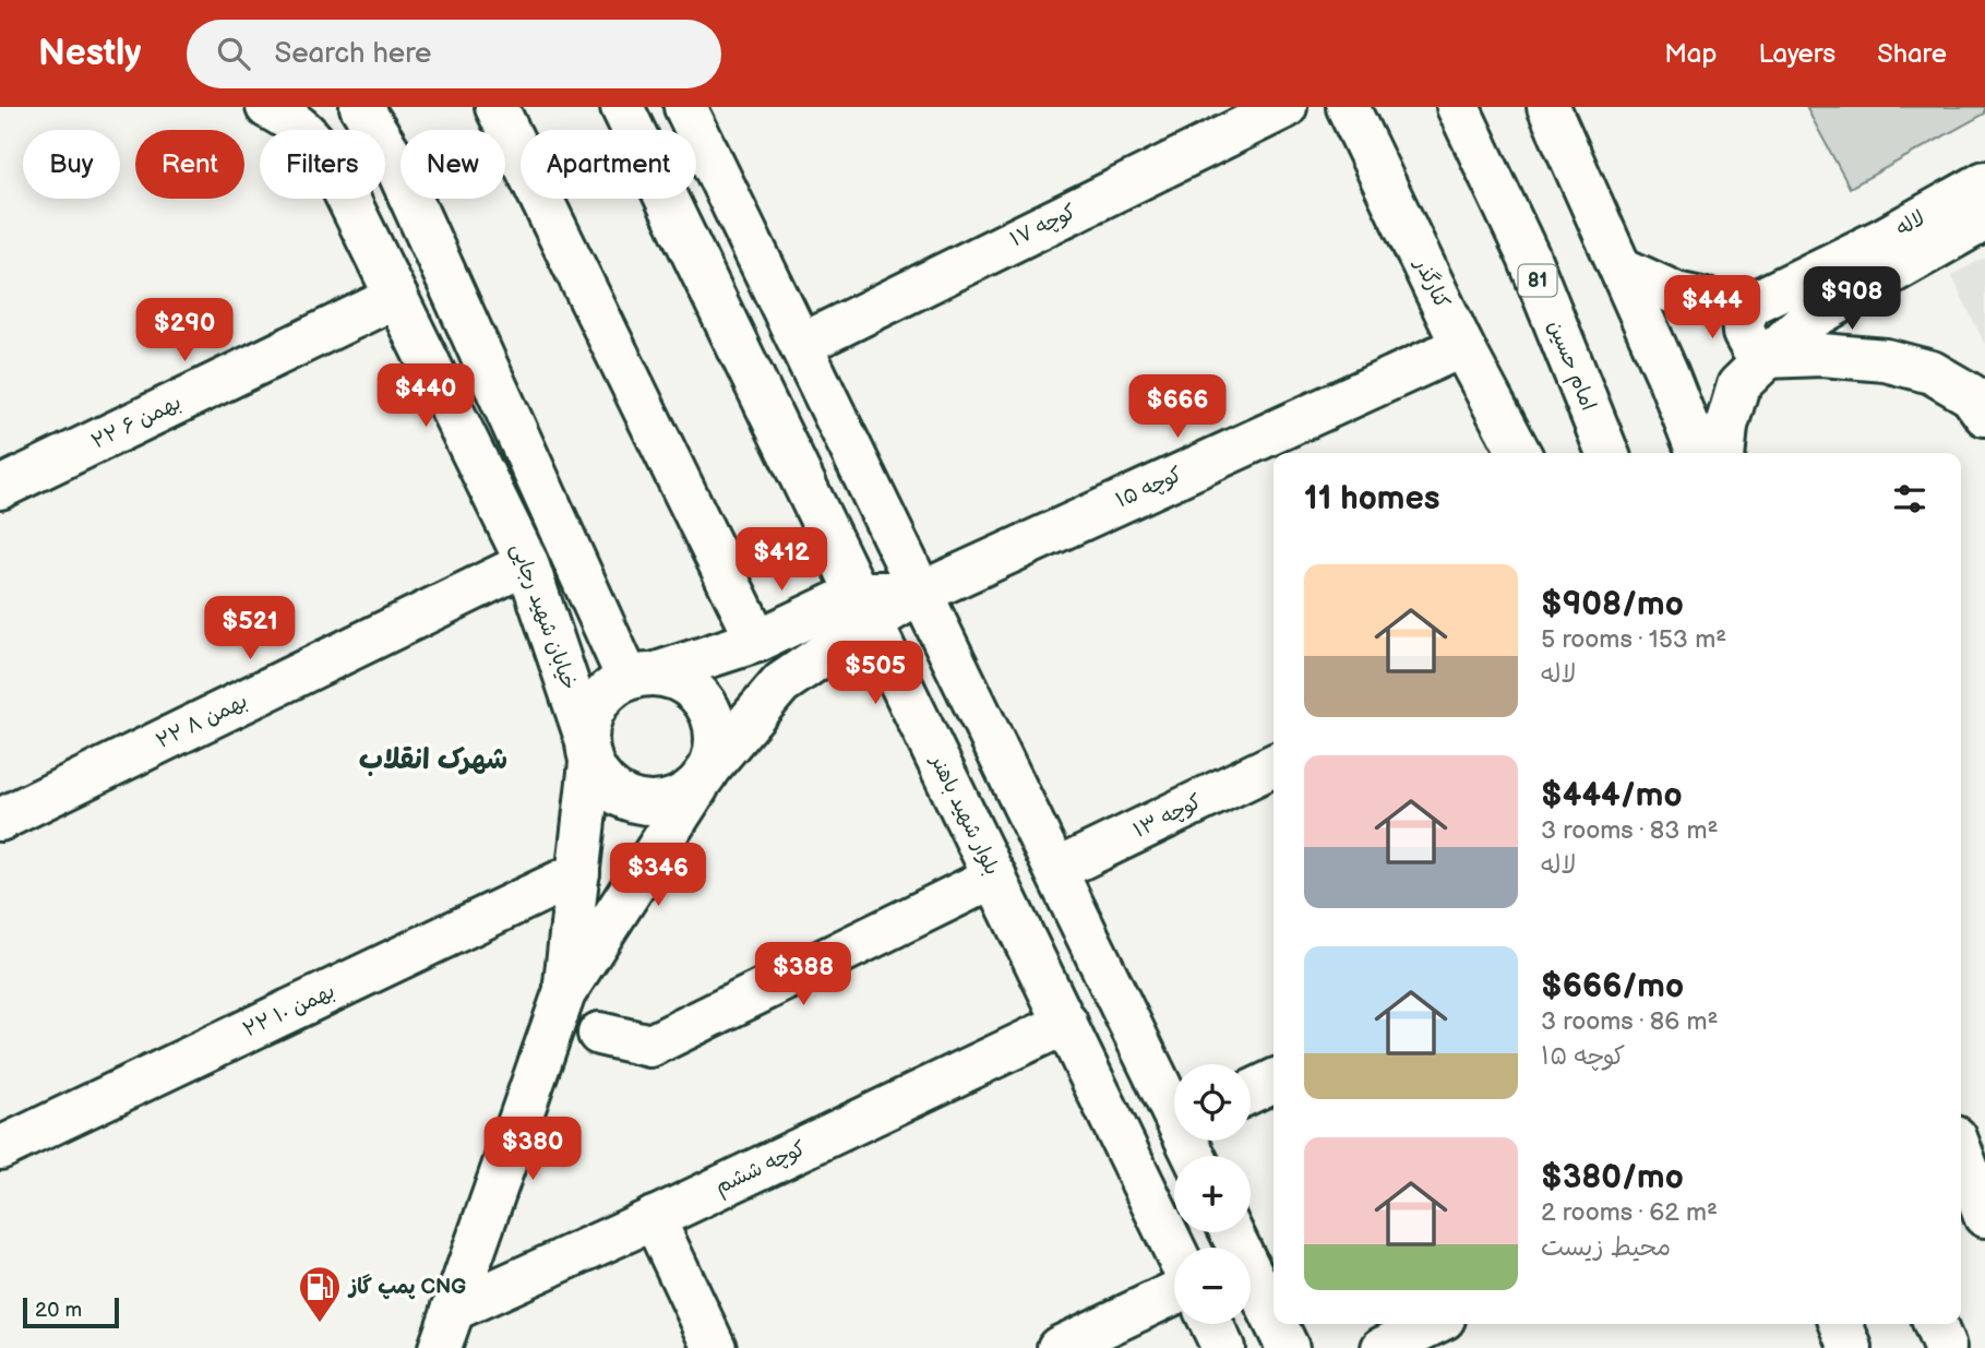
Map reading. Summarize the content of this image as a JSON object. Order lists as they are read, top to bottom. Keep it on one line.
{"streets":{"street":["لاله","کوچه ۱۷","81","کنارگذر","امام حسین","۲۲ بهمن ۶","کوچه ۱۵","خیابان شهید رجایی","۲۲ بهمن ۸","بلوار شهید باهنر","کوچه ۱۳","۲۲ بهمن ۱۰","کوچه ششم"]},"crossings":[["کنارگذر","کوچه ۱۵"],["۲۲ بهمن ۶","خیابان شهید رجایی"],["خیابان شهید رجایی","۲۲ بهمن ۸"],["بلوار شهید باهنر","کوچه ششم"]],"districts":["شهرک انقلاب"],"places":{"fuel station":["پمپ گاز CNG"]},"scale_bar":"20 m","page":{"header":"Nestly","search":"Search here","nav":["Map","Layers","Share"],"chip":["Buy","Rent","Filters","New","Apartment"],"price":["$908","$444","$290","$440","$666","$412","$521","$505","$346","$388","$380"],"heading":"11 homes","list":[{"name":"$908/mo","note":"5 rooms · 153 m² · لاله"},{"name":"$444/mo","note":"3 rooms · 83 m² · لاله"},{"name":"$666/mo","note":"3 rooms · 86 m² · کوچه ۱۵"},{"name":"$380/mo","note":"2 rooms · 62 m² · محیط زیست"}],"map_buttons":["+","−"],"scale":"20 m"}}
